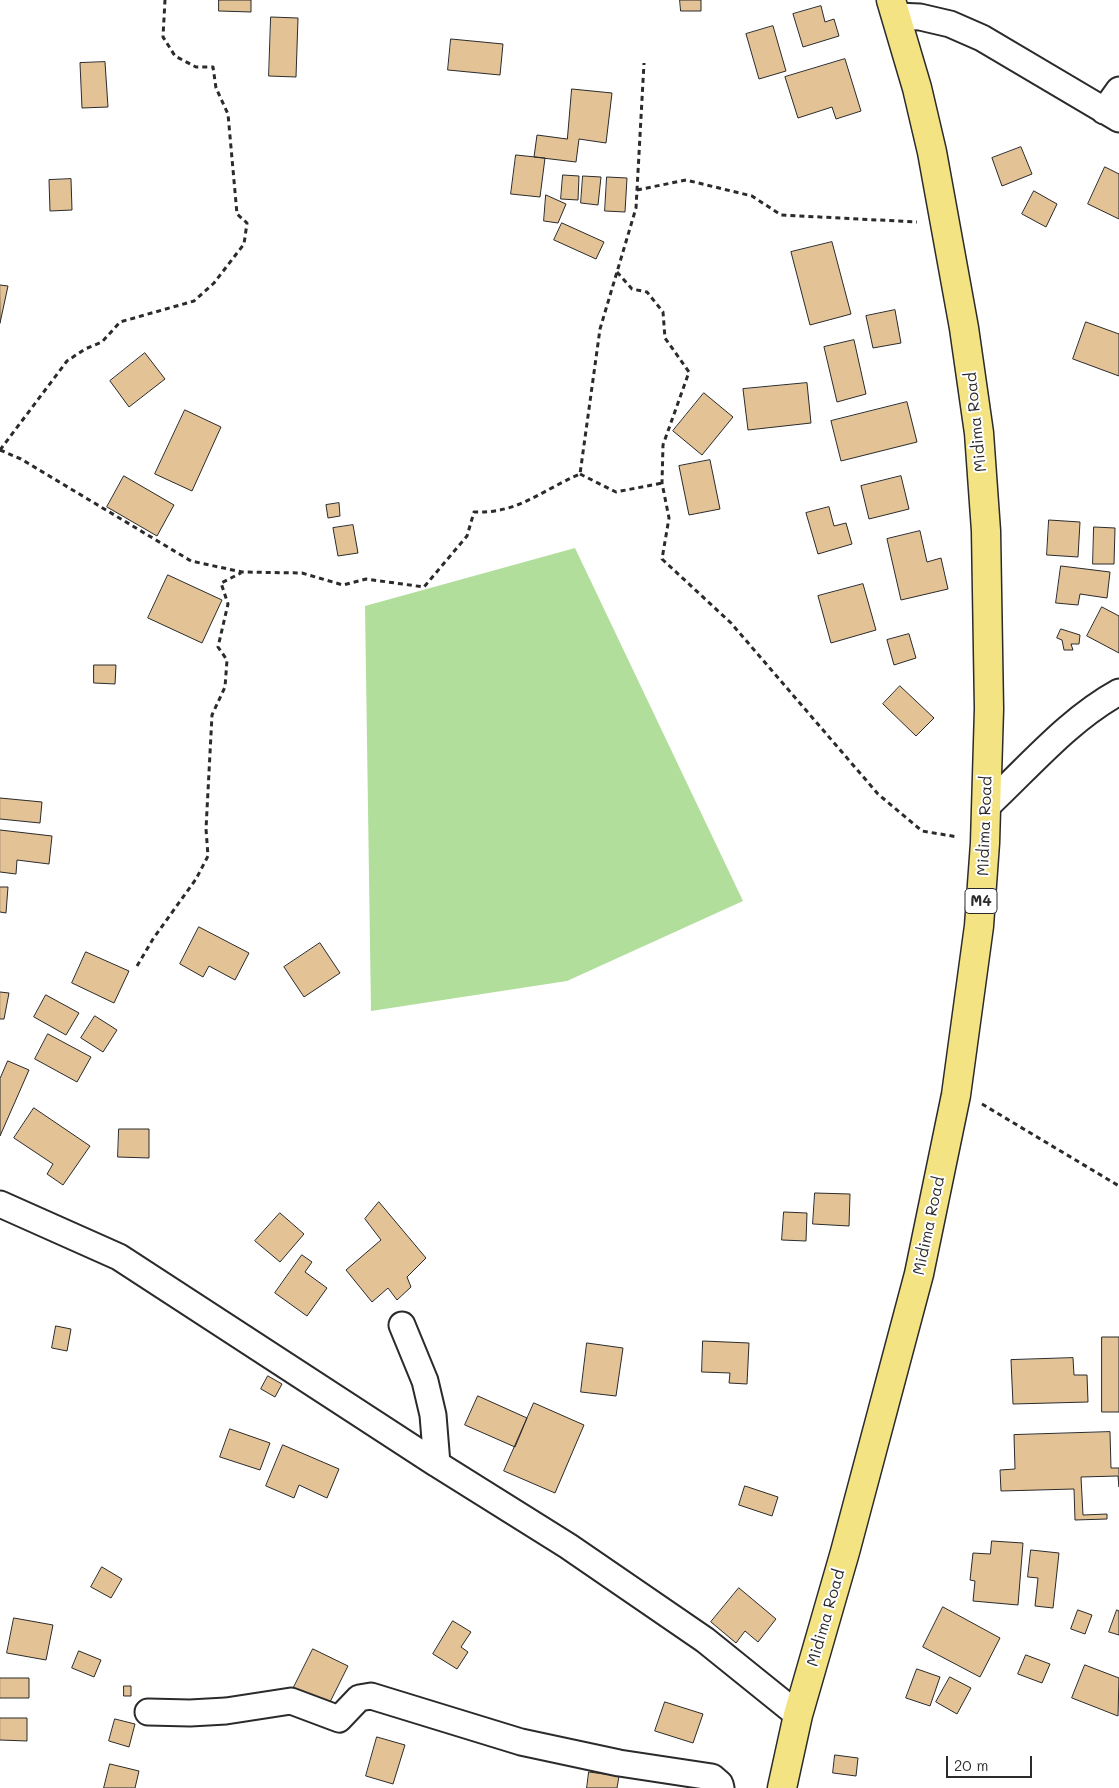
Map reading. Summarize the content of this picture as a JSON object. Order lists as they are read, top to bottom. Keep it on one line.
{"streets":{"main road":["Midima Road","M4"]},"scale_bar":"20 m"}
